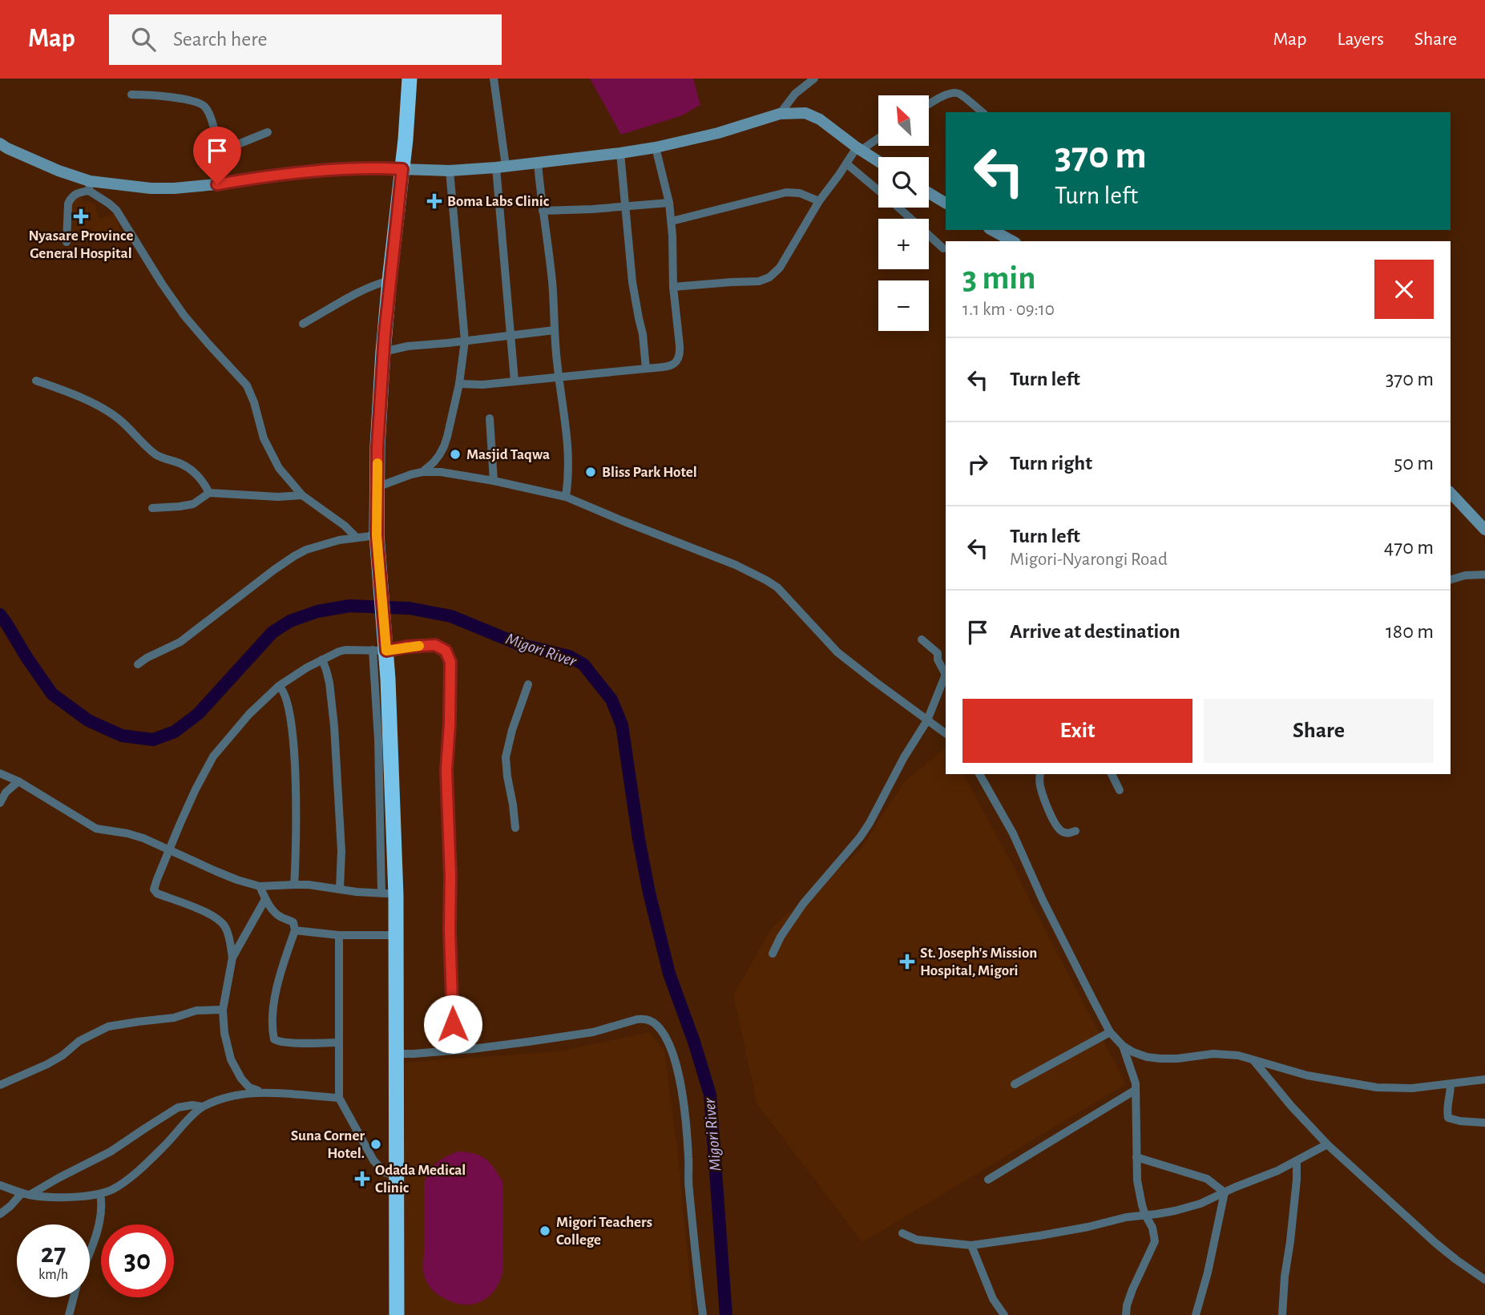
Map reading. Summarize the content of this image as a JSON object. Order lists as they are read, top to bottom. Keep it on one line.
{"water":["Migori River"],"places":{"health":["Boma Labs Clinic","Nyasare Province General Hospital","St. Joseph's Mission Hospital, Migori","Odada Medical Clinic"],"other":["Masjid Taqwa","Bliss Park Hotel","Suna Corner Hotel.","Migori Teachers College"]},"north":"top left","page":{"header":"Map","search":"Search here","nav":["Map","Layers","Share"],"map_buttons":["+","−"],"turn":["370 m","Turn left"],"heading":["3 min","1.1 km · 09:10"],"list":[{"name":"Turn left","value":"370 m"},{"name":"Turn right","value":"50 m"},{"name":"Turn left","note":"Migori-Nyarongi Road","value":"470 m"},{"name":"Arrive at destination","value":"180 m"}],"buttons":["Exit","Share"],"speed":"27 km/h","limit":"30"}}
